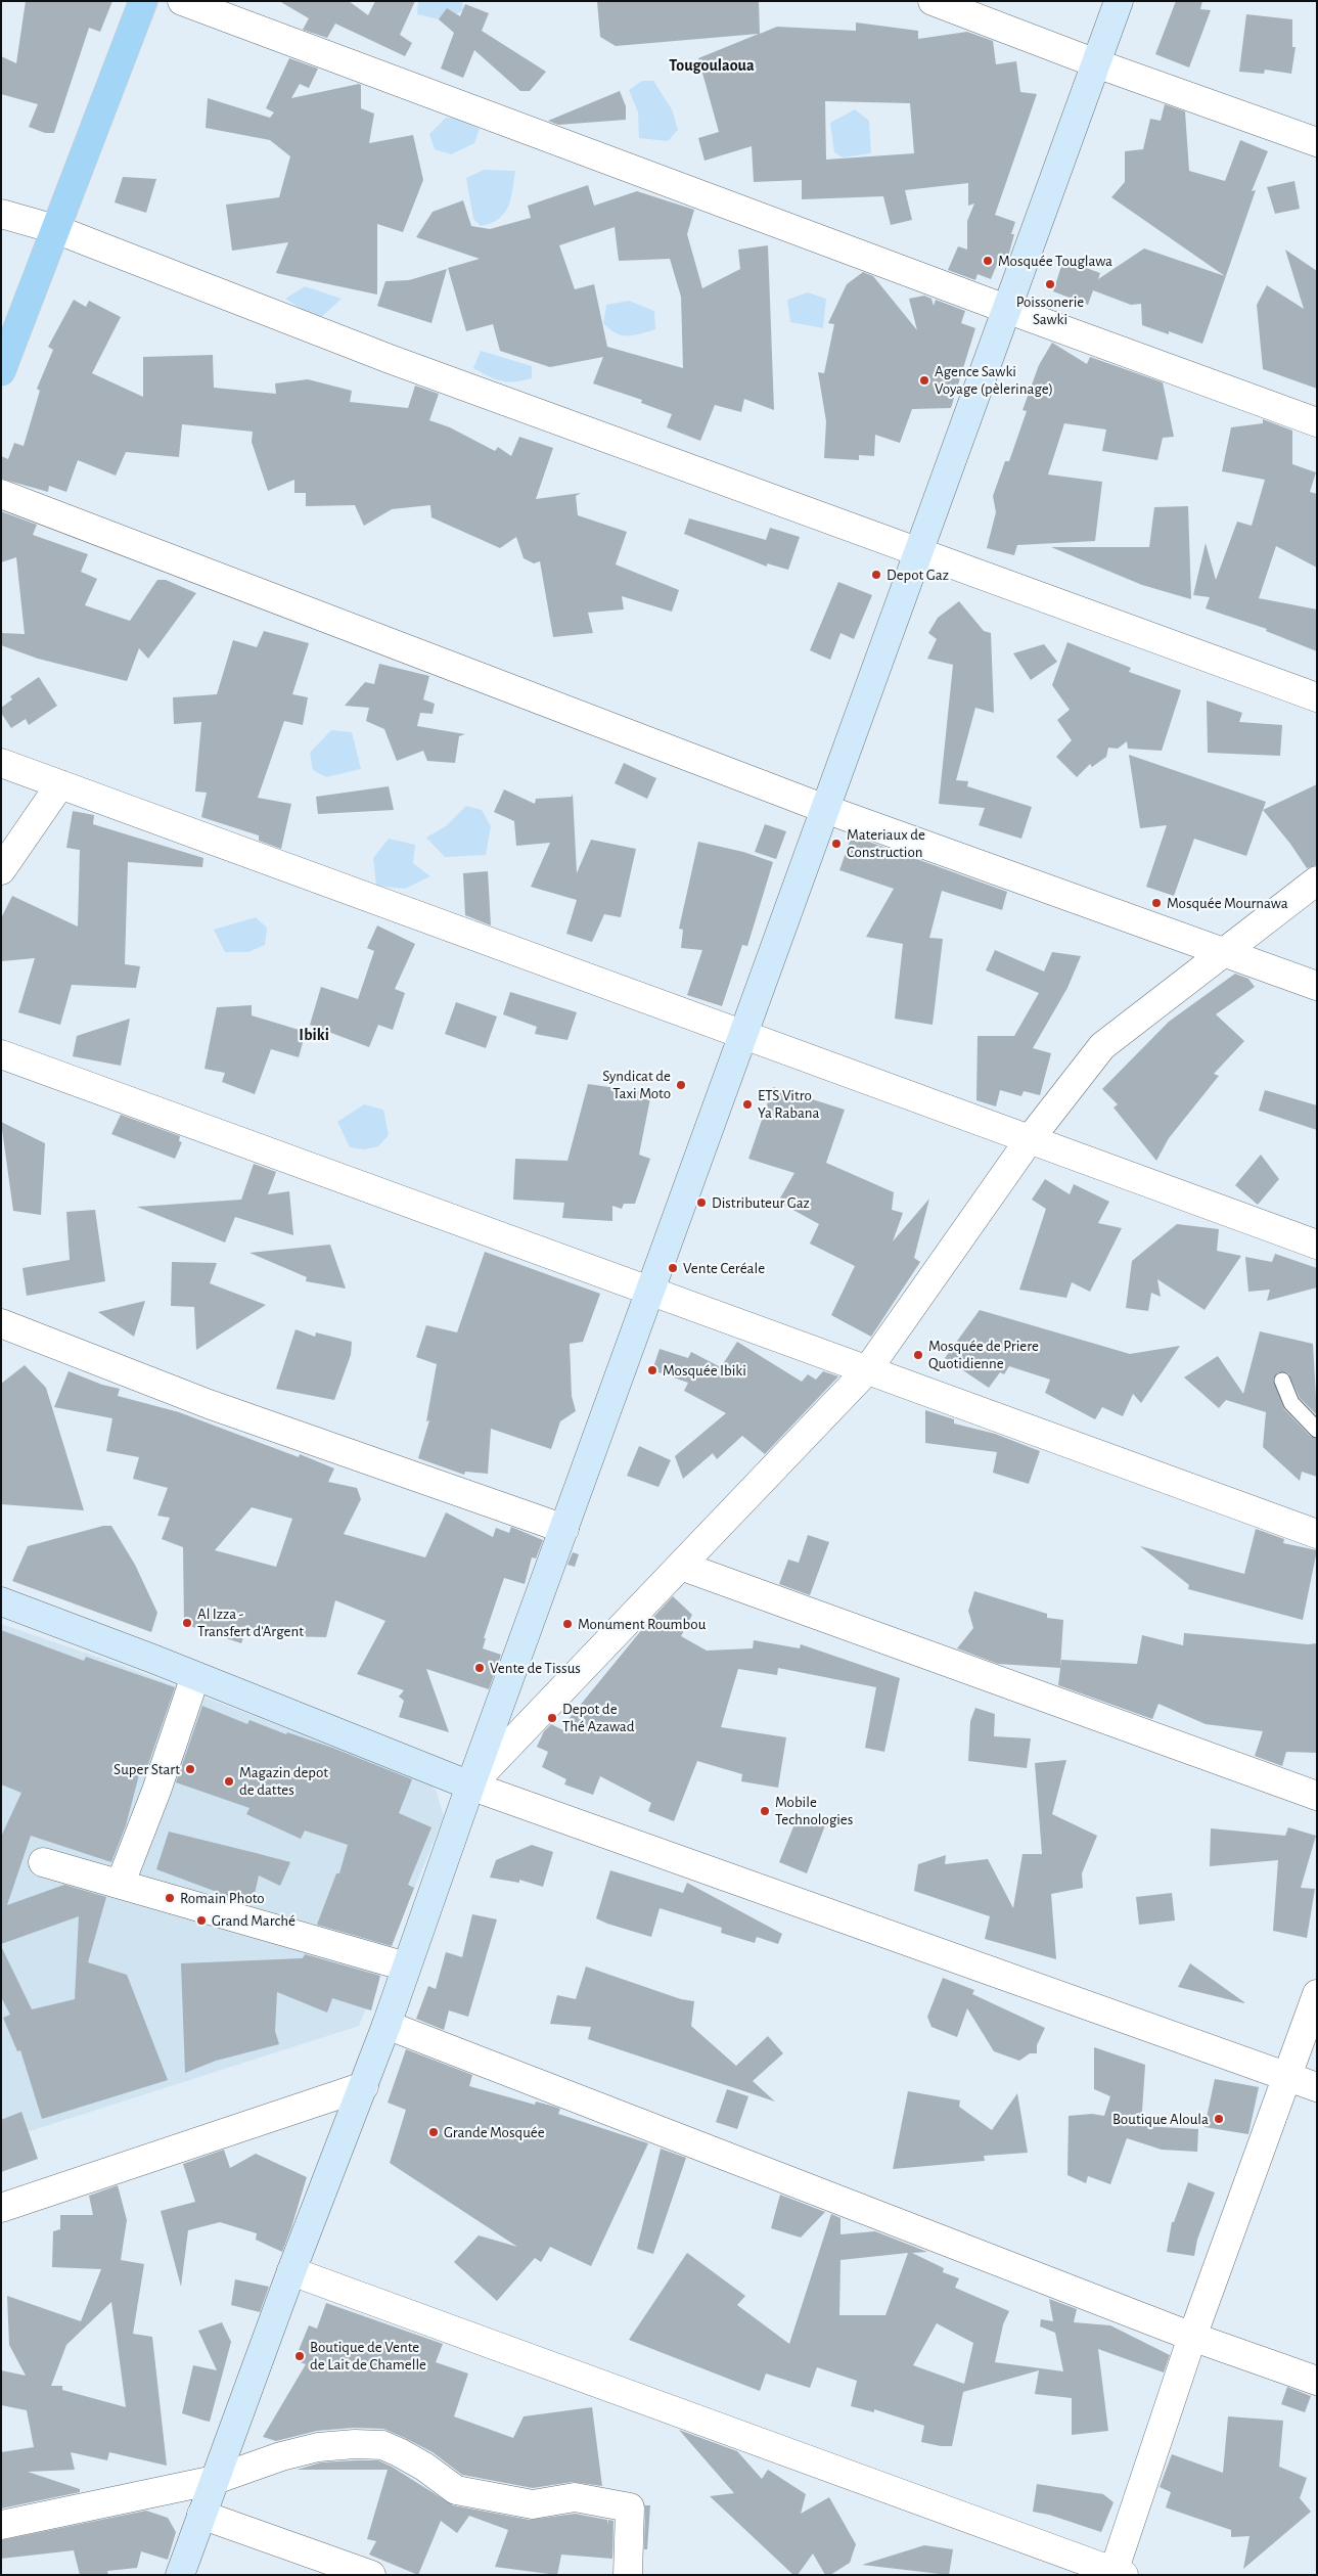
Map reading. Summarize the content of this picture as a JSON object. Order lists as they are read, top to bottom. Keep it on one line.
{"districts":["Tougoulaoua","Ibiki"],"places":["Mosquée Touglawa","Poissonerie Sawki","Agence Sawki Voyage (pèlerinage)","Depot Gaz","Materiaux de Construction","Mosquée Mournawa","Syndicat de Taxi Moto","ETS Vitro Ya Rabana","Distributeur Gaz","Vente Ceréale","Mosquée de Priere Quotidienne","Mosquée Ibiki","Al Izza - Transfert d'Argent","Monument Roumbou","Vente de Tissus","Depot de Thé Azawad","Super Start","Magazin depot de dattes","Mobile Technologies","Romain Photo","Grand Marché","Boutique Aloula","Grande Mosquée","Boutique de Vente de Lait de Chamelle"]}
